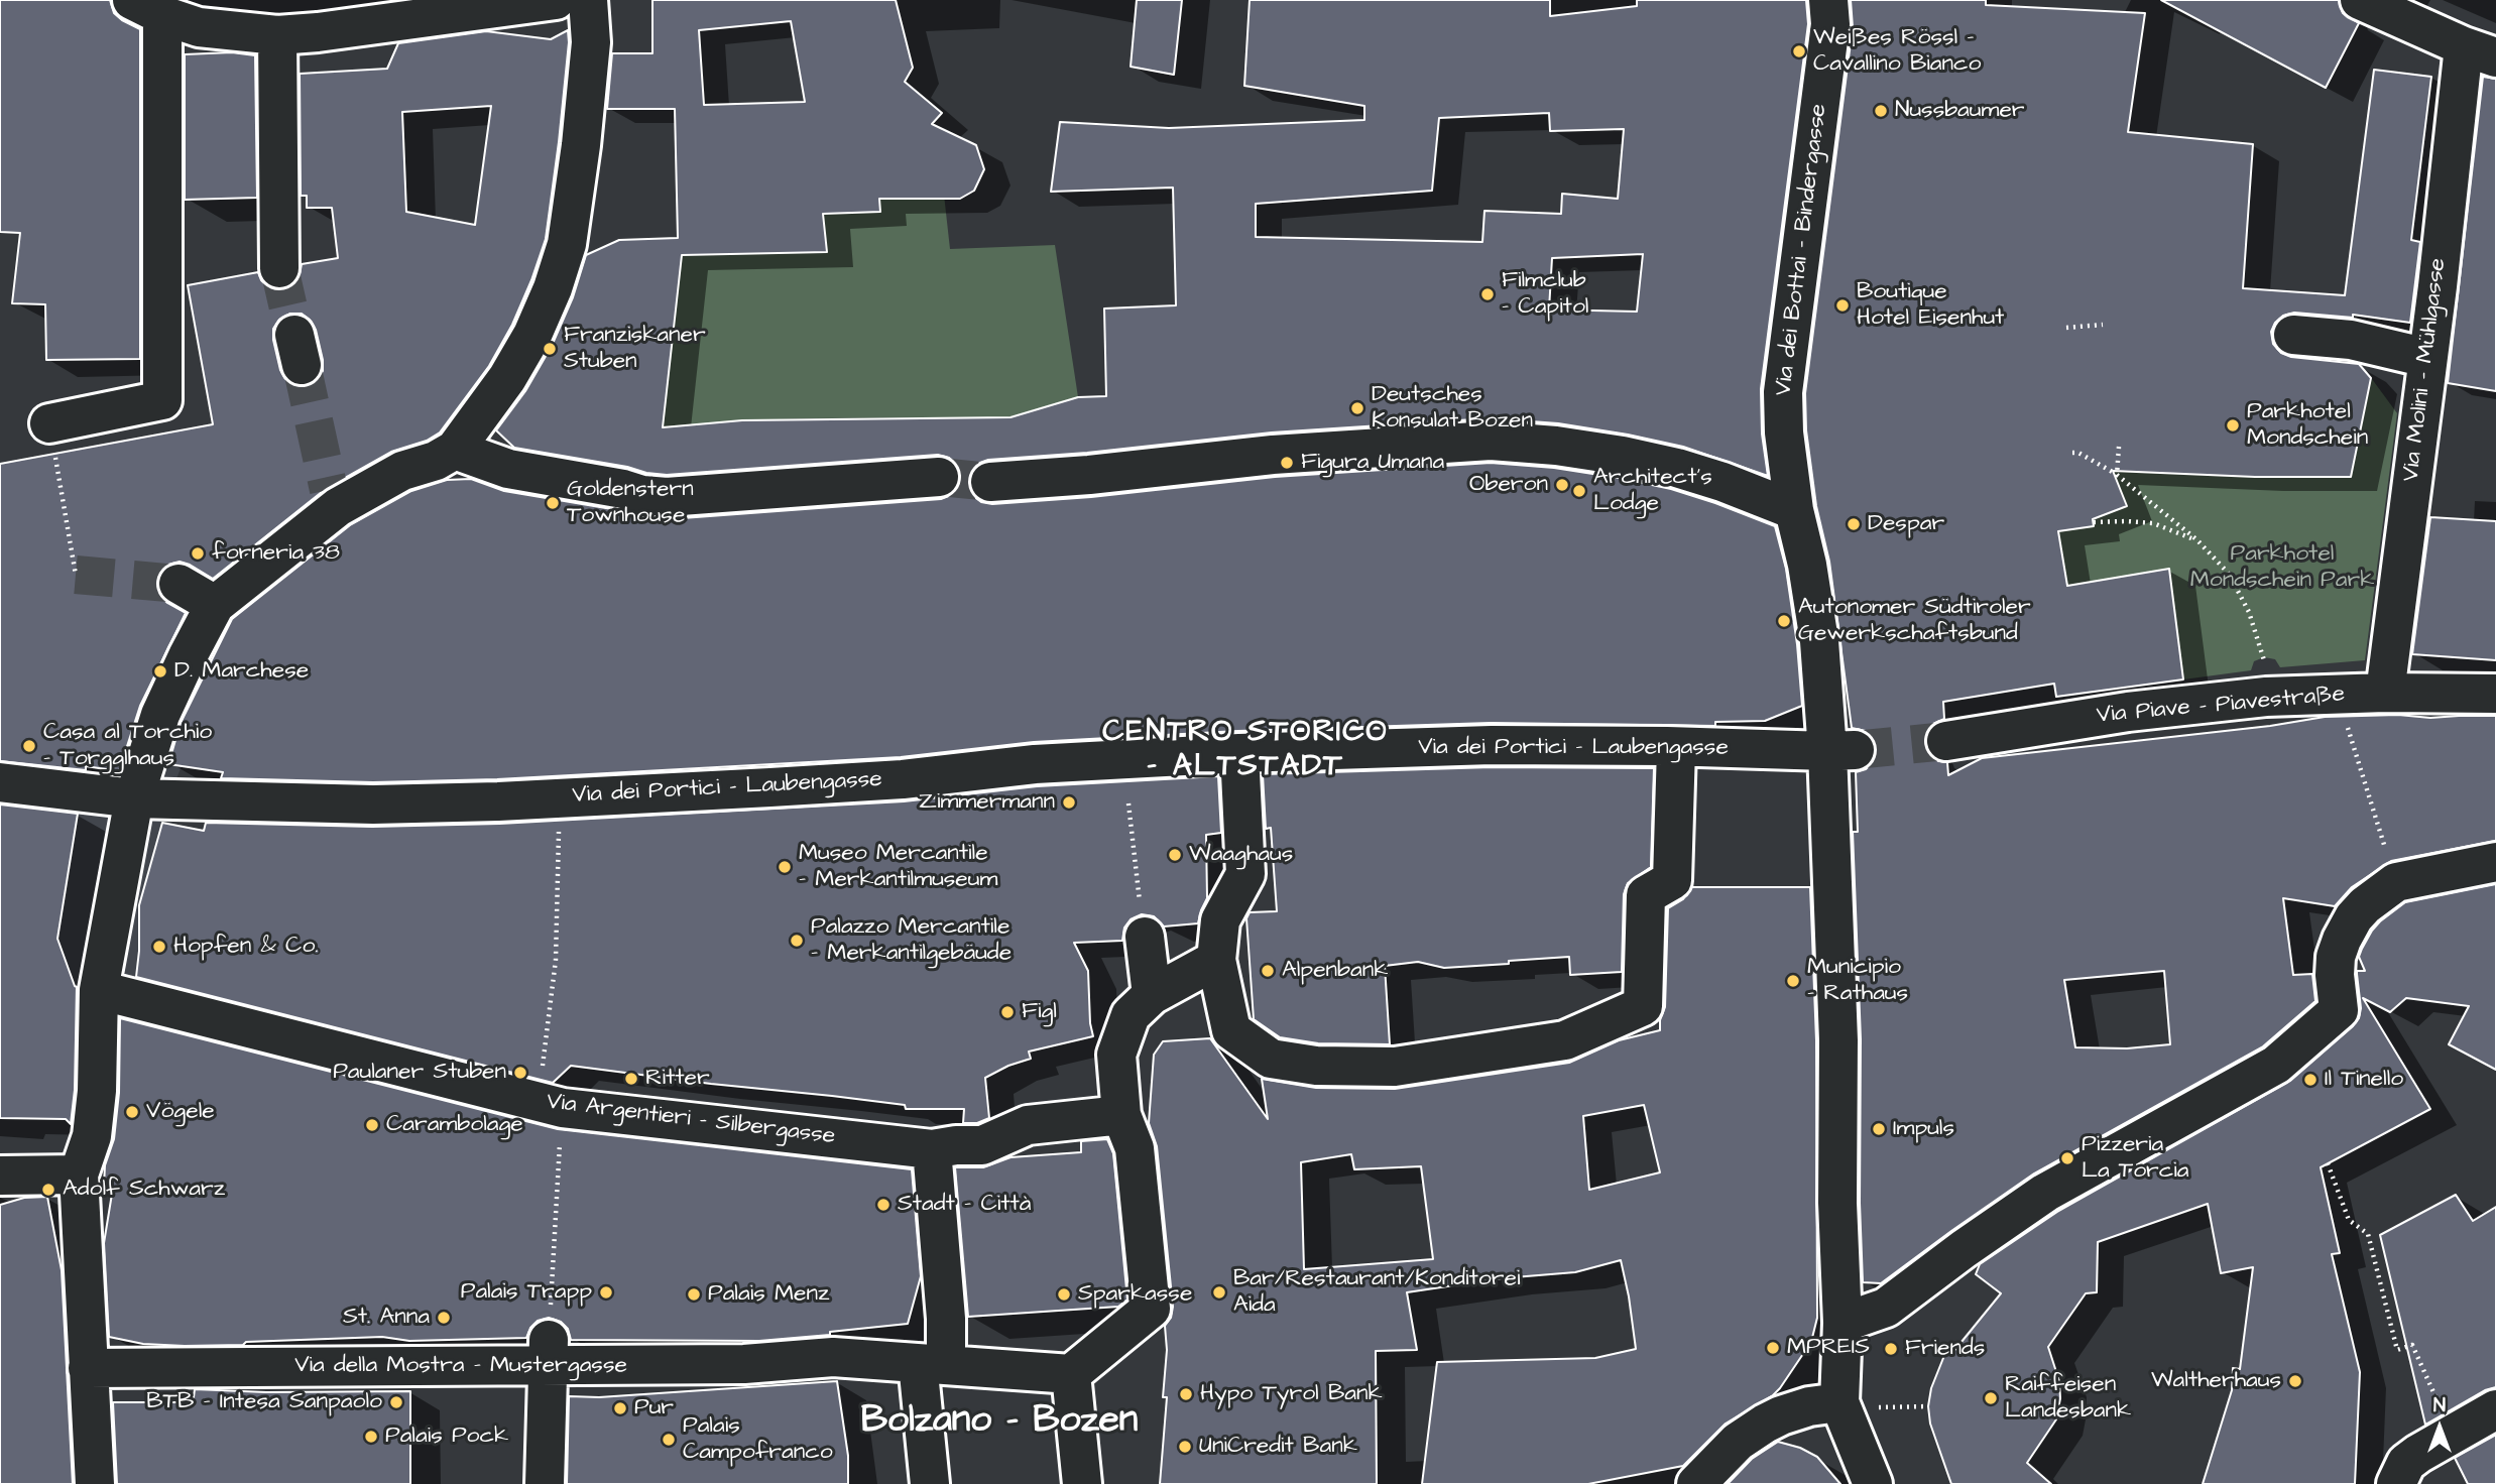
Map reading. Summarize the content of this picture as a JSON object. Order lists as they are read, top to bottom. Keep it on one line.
{"streets":{"street":["Via dei Bottai - Bindergasse","Via Molini - Mühlgasse","Via Piave - Piavestraße","Via dei Portici - Laubengasse","Via Argentieri - Silbergasse","Via della Mostra - Mustergasse"]},"crossings":[["Via dei Bottai - Bindergasse","Via dei Portici - Laubengasse"],["Via Molini - Mühlgasse","Via Piave - Piavestraße"]],"districts":["CENTRO STORICO - ALTSTADT","Bolzano - Bozen"],"parks":["Parkhotel Mondschein Park"],"places":["Weißes Rössl - Cavallino Bianco","Nussbaumer","Filmclub - Capitol","Boutique Hotel Eisenhut","Franziskaner Stuben","Deutsches Konsulat Bozen","Parkhotel Mondschein","Figura Umana","Oberon","Architect's Lodge","Goldenstern Townhouse","Despar","forneria 38","Autonomer Südtiroler Gewerkschaftsbund","D. Marchese","Casa al Torchio - Torgglhaus","Zimmermann","Waaghaus","Museo Mercantile - Merkantilmuseum","Palazzo Mercantile - Merkantilgebäude","Hopfen & Co.","Alpenbank","Municipio - Rathaus","Figl","Paulaner Stuben","Ritter","Il Tinello","Vögele","Carambolage","Impuls","Pizzeria La Torcia","Adolf Schwarz","Stadt - Città","Palais Trapp","Bar/Restaurant/Konditorei Aida","Palais Menz","Sparkasse","St. Anna","MPREIS","Friends","Waltherhaus","Hypo Tyrol Bank","Raiffeisen Landesbank","BTB - Intesa Sanpaolo","Pur","Palais Pock","Palais Campofranco","UniCredit Bank"],"north":"top"}
